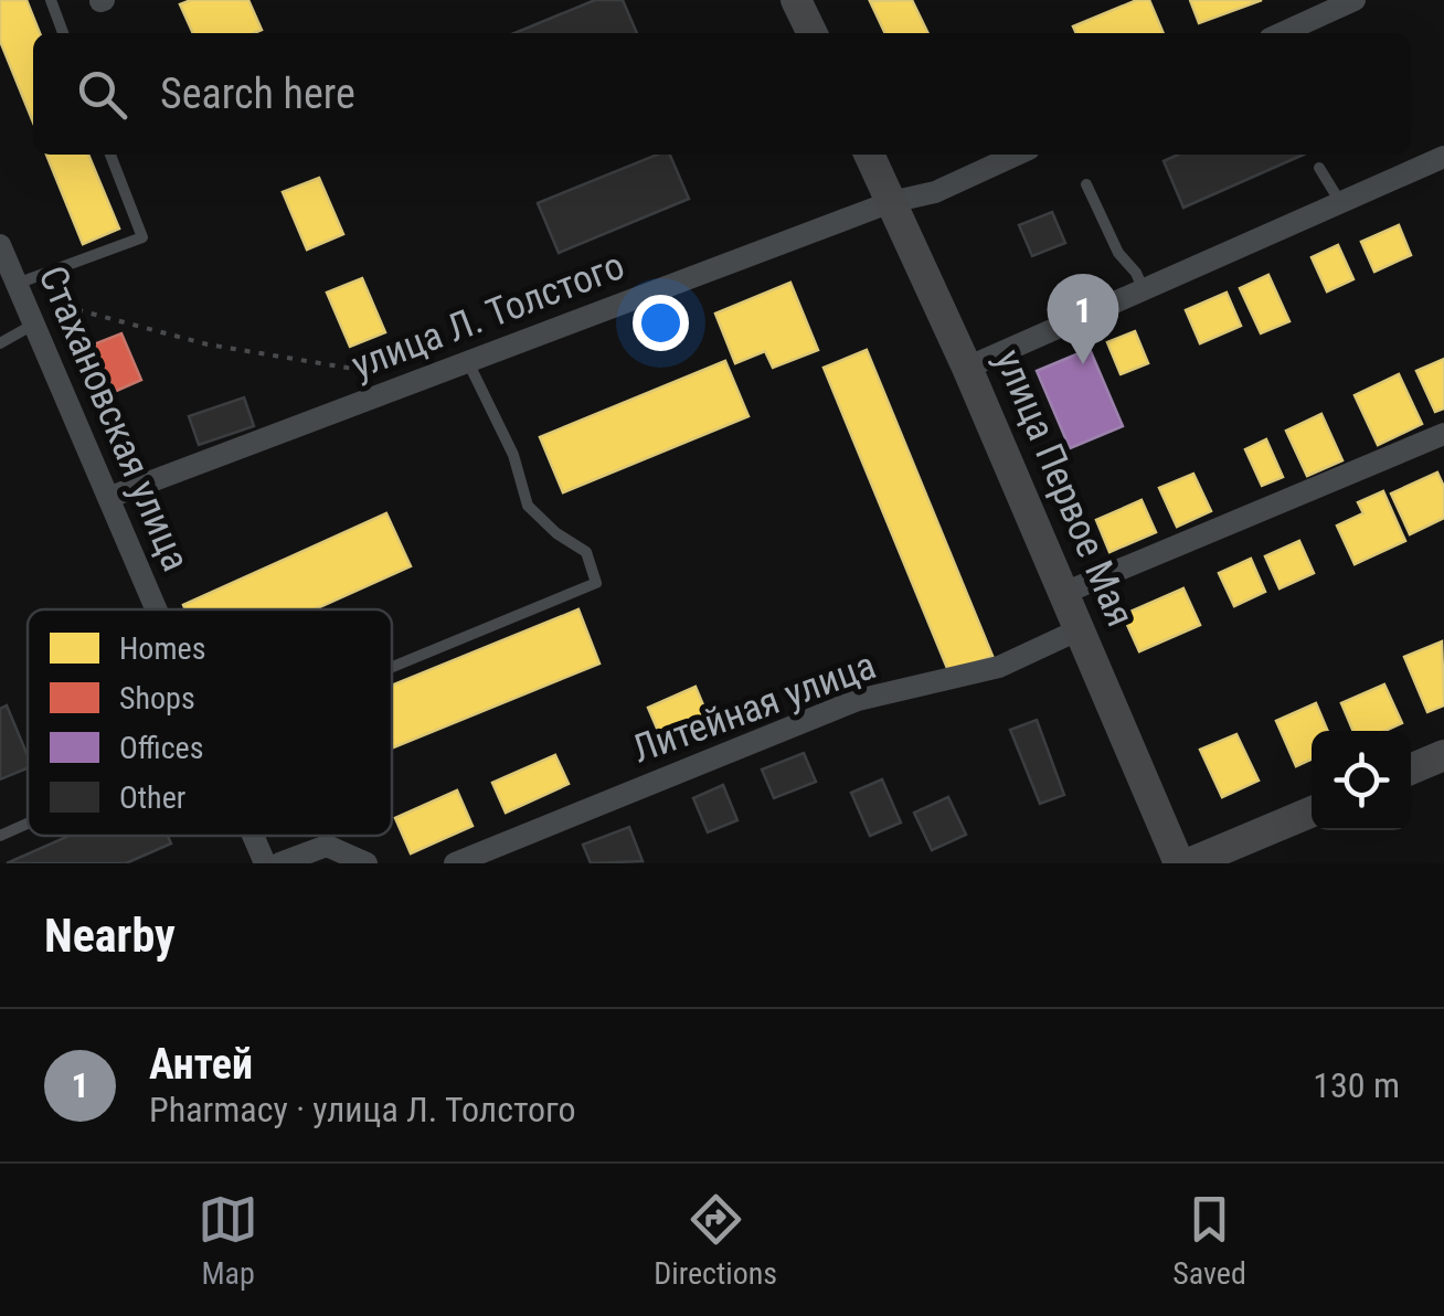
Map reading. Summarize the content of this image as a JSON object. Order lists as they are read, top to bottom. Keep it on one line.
{"streets":{"street":["улица Л. Толстого","Стахановская улица","улица Первое Мая","Литейная улица"]},"crossings":[["улица Л. Толстого","Стахановская улица"],["улица Л. Толстого","улица Первое Мая"],["улица Первое Мая","Литейная улица"]],"legend":["Homes","Shops","Offices","Other"],"page":{"search":"Search here","pins":"1","heading":"Nearby","list":[{"mark":"1","name":"Антей","note":"Pharmacy · улица Л. Толстого","value":"130 m"}],"nav":["Map","Directions","Saved"]}}
